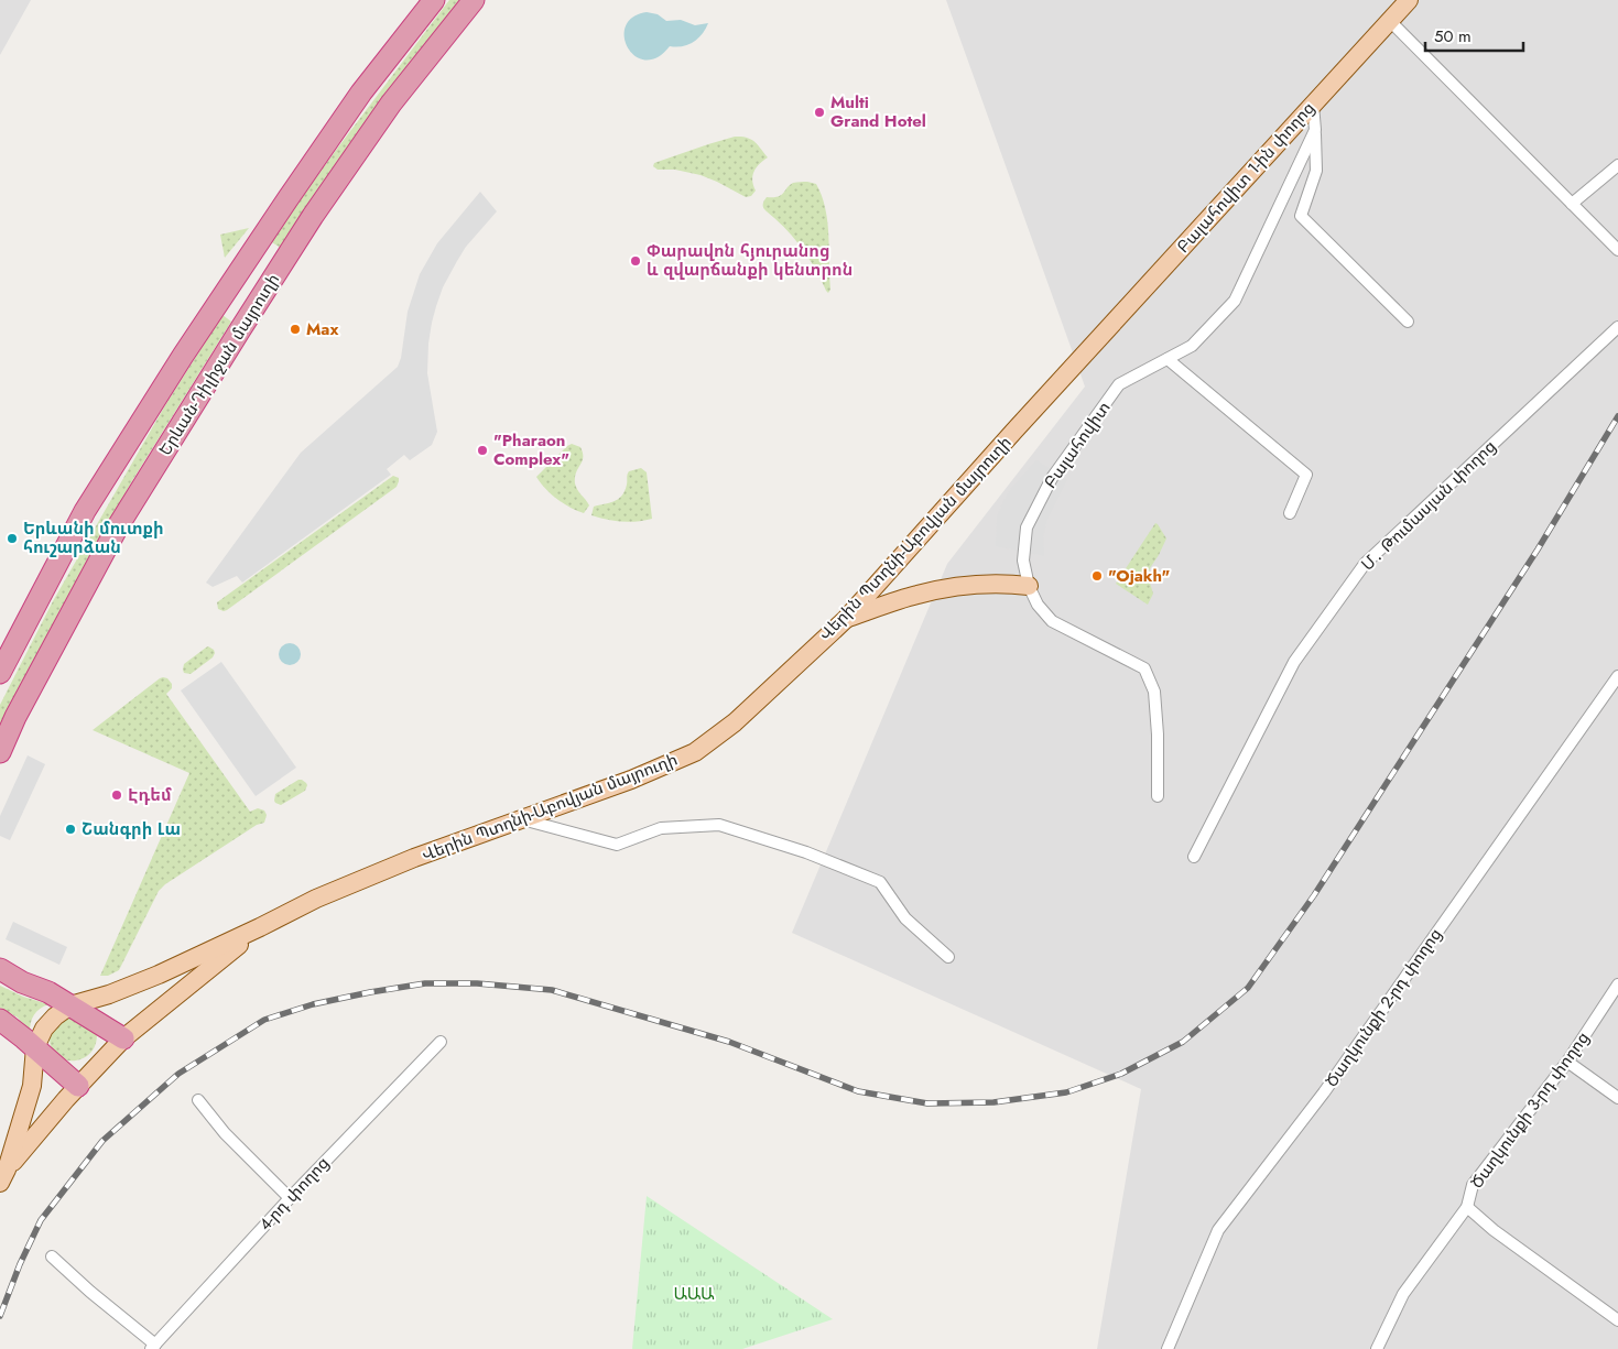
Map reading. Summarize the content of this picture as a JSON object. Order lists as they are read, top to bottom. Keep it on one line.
{"streets":{"highway":["Երևան-Դիլիջան մայրուղի"],"main road":["Բալահովիտ 1-ին փողոց","Վերին Պտղնի-Աբովյան մայրուղի"],"street":["Բալահովիտ","Մ․ Թումասյան փողոց","Ծաղկունքի 2-րդ փողոց","Ծաղկունքի 3-րդ փողոց","4-րդ փողոց"]},"crossings":[["Բալահովիտ 1-ին փողոց","Վերին Պտղնի-Աբովյան մայրուղի"]],"parks":["ԱԱԱ"],"places":["Multi Grand Hotel","Փարավոն հյուրանոց և զվարճանքի կենտրոն","Max","\"Pharaon Complex\"","Երևանի մուտքի հուշարձան","\"Ojakh\"","Էդեմ","Շանգրի Լա"],"scale_bar":"50 m"}
